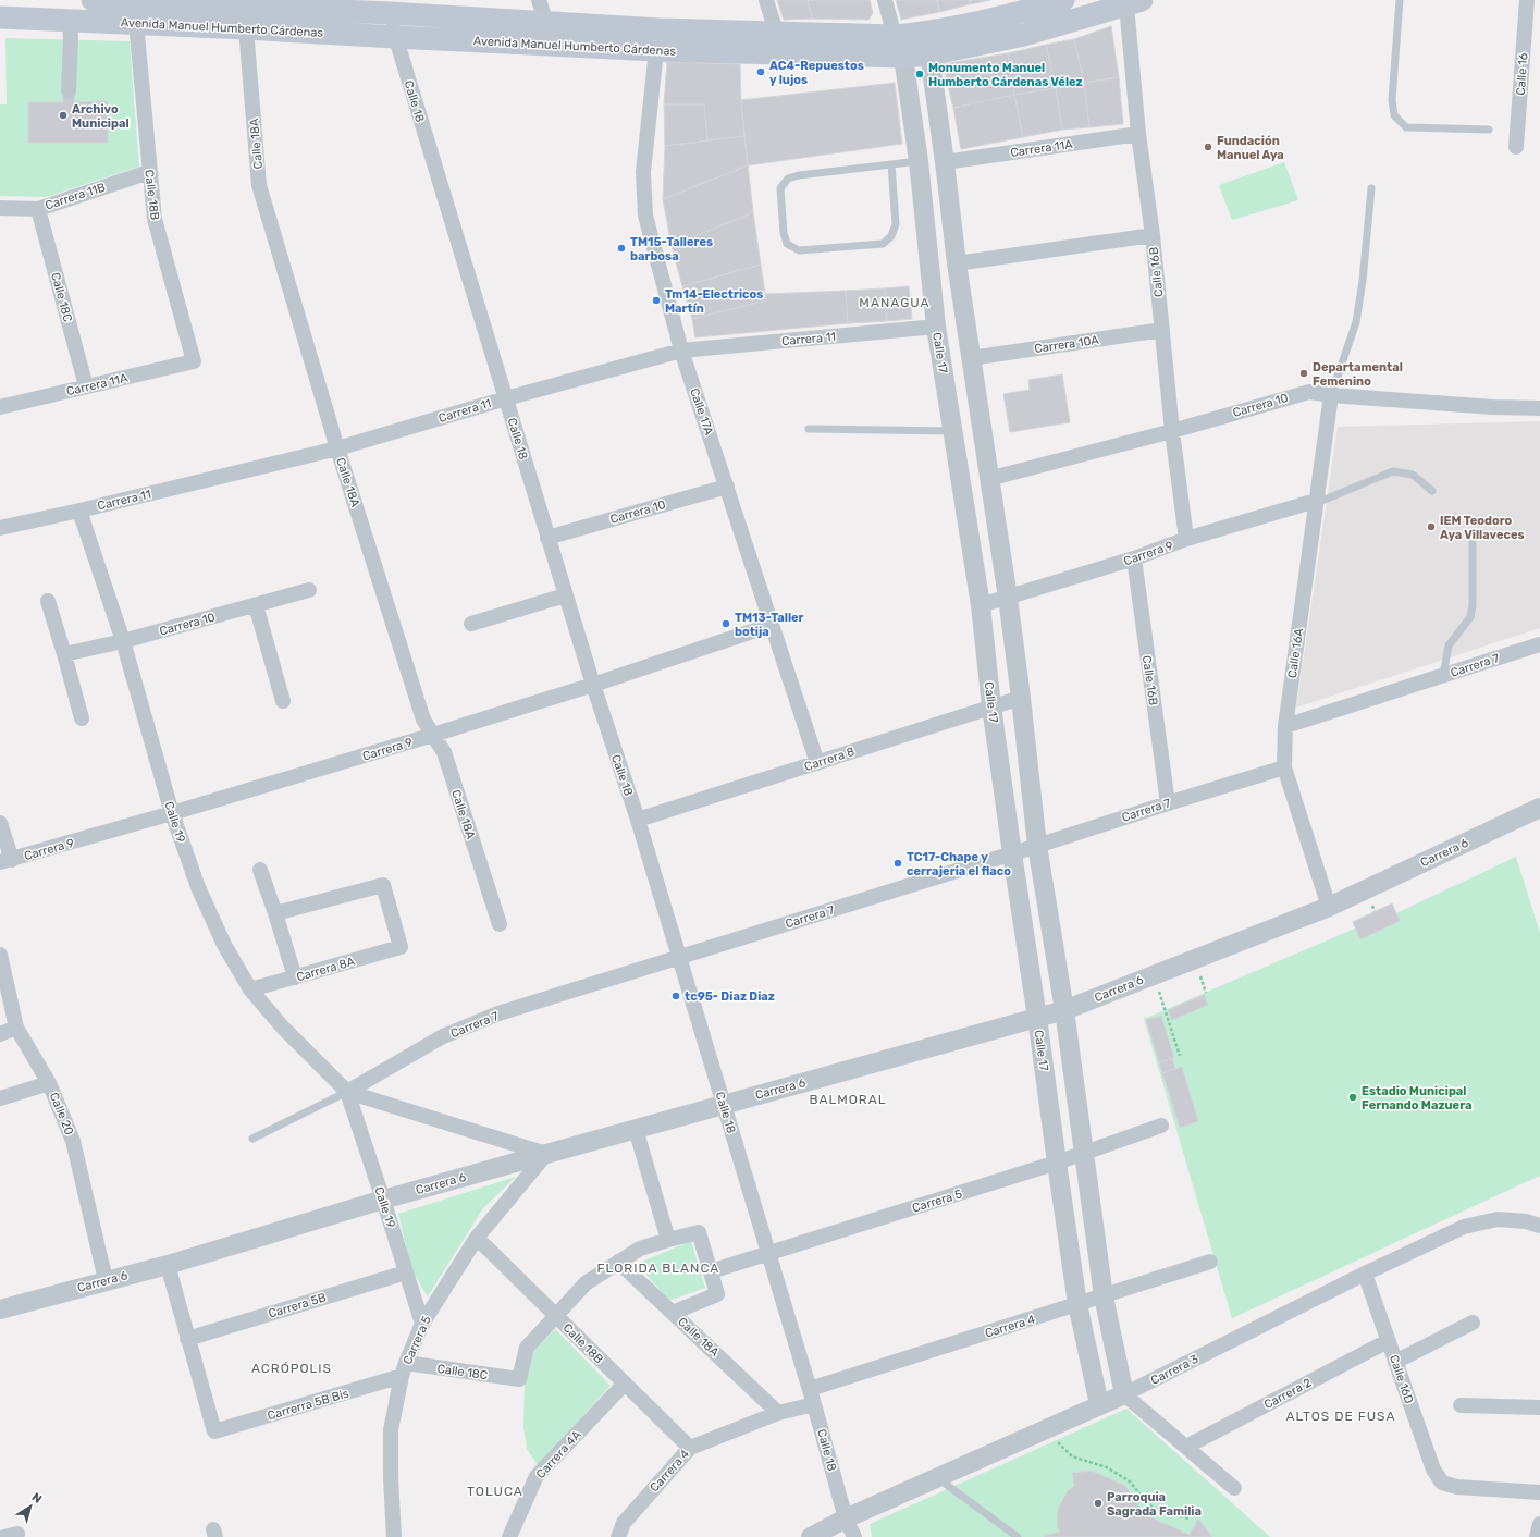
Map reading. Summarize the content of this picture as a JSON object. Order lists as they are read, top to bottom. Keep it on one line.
{"streets":{"main road":["Avenida Manuel Humberto Cárdenas"],"street":["Calle 16","Calle 18","Calle 18A","Carrera 11A","Calle 18B","Carrera 11B","Calle 16B","Calle 18C","Carrera 11","Carrera 10A","Calle 17","Carrera 10","Calle 17A","Carrera 9","Calle 16A","Carrera 7","Carrera 8","Calle 19","Carrera 6","Carrera 8A","Calle 20","Carrera 5","Carrera 5B","Carrera 4","Carrera 3","Calle 16D","Carrera 2","Carrerra 5B Bis","Carrera 4A"]},"crossings":[["Avenida Manuel Humberto Cárdenas","Calle 18"],["Avenida Manuel Humberto Cárdenas","Calle 18A"],["Avenida Manuel Humberto Cárdenas","Calle 18B"],["Avenida Manuel Humberto Cárdenas","Calle 16B"],["Avenida Manuel Humberto Cárdenas","Calle 17"],["Avenida Manuel Humberto Cárdenas","Calle 17A"],["Calle 18","Carrera 11"],["Calle 18","Carrera 10"],["Calle 18","Carrera 9"],["Calle 18","Carrera 7"],["Calle 18","Carrera 8"],["Calle 18","Carrera 6"],["Calle 18","Carrera 5"],["Calle 18","Carrera 4"],["Calle 18","Carrera 3"],["Calle 18A","Carrera 11"],["Calle 18A","Carrera 9"],["Calle 18A","Carrera 4"],["Carrera 11A","Calle 18B"],["Carrera 11A","Calle 16B"],["Carrera 11A","Calle 18C"],["Calle 18B","Carrera 11B"],["Calle 18B","Calle 18C"],["Calle 18B","Carrera 5"],["Calle 18B","Carrera 4"],["Calle 18B","Carrera 4A"],["Carrera 11B","Calle 18C"],["Calle 16B","Carrera 10A"],["Calle 16B","Carrera 10"],["Calle 16B","Carrera 9"],["Calle 16B","Carrera 7"],["Calle 18C","Carrera 5"],["Calle 18C","Carrerra 5B Bis"],["Carrera 11","Calle 17"],["Carrera 11","Calle 17A"],["Carrera 11","Calle 19"],["Calle 17","Carrera 9"],["Calle 17","Carrera 7"],["Calle 17","Carrera 8"],["Calle 17","Carrera 6"],["Calle 17","Carrera 5"],["Calle 17","Carrera 4"],["Calle 17","Carrera 3"],["Carrera 10","Calle 17A"],["Carrera 10","Calle 16A"],["Carrera 10","Calle 19"],["Calle 17A","Carrera 9"],["Calle 17A","Carrera 8"],["Carrera 9","Calle 16A"],["Carrera 9","Calle 19"],["Calle 16A","Carrera 7"],["Calle 16A","Carrera 6"],["Carrera 7","Calle 19"],["Calle 19","Carrera 6"],["Calle 19","Carrera 8A"],["Calle 19","Carrera 5"],["Calle 19","Carrera 5B"],["Carrera 6","Calle 20"],["Carrera 6","Carrera 5"],["Carrera 5","Carrerra 5B Bis"],["Carrera 5B","Carrerra 5B Bis"],["Carrera 3","Calle 16D"],["Calle 16D","Carrera 2"]],"districts":["MANAGUA","BALMORAL","FLORIDA BLANCA","ACRÓPOLIS","ALTOS DE FUSA","TOLUCA"],"places":["AC4-Repuestos y lujos","Monumento Manuel Humberto Cárdenas Vélez","Archivo Municipal","Fundación Manuel Aya","TM15-Talleres barbosa","Tm14-Electricos Martín","Departamental Femenino","IEM Teodoro Aya Villaveces","TM13-Taller botija","TC17-Chape y cerrajeria el flaco","tc95- Diaz Diaz","Estadio Municipal Fernando Mazuera","Parroquia Sagrada Familia"],"north":"top right"}
